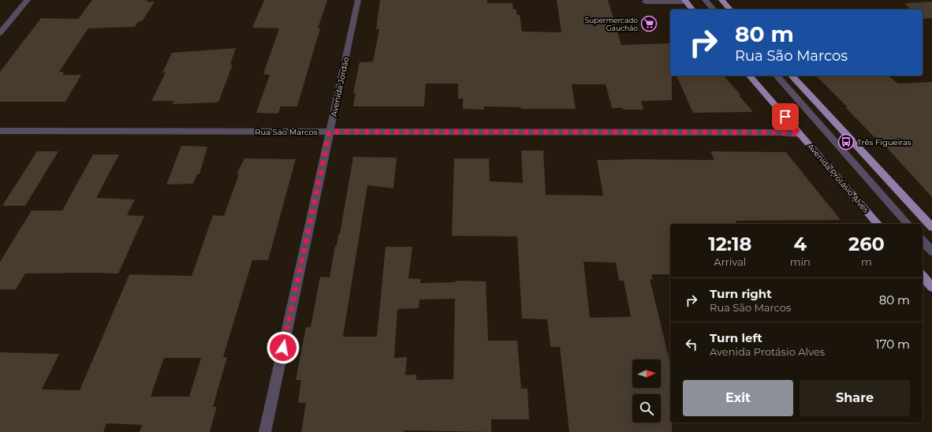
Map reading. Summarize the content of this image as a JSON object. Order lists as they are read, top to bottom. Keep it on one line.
{"streets":{"main road":["Avenida Protásio Alves"],"street":["Avenida Jordão","Rua São Marcos"]},"crossings":[["Avenida Jordão","Rua São Marcos"],["Rua São Marcos","Avenida Protásio Alves"]],"places":{"supermarket":["Supermercado Gauchão"],"bus stop":["Três Figueiras"]},"north":"right","page":{"turn":["80 m","Rua São Marcos"],"eta":["12:18","Arrival","4","min","260","m"],"list":[{"name":"Turn right","note":"Rua São Marcos","value":"80 m"},{"name":"Turn left","note":"Avenida Protásio Alves","value":"170 m"}],"buttons":["Exit","Share"]}}
